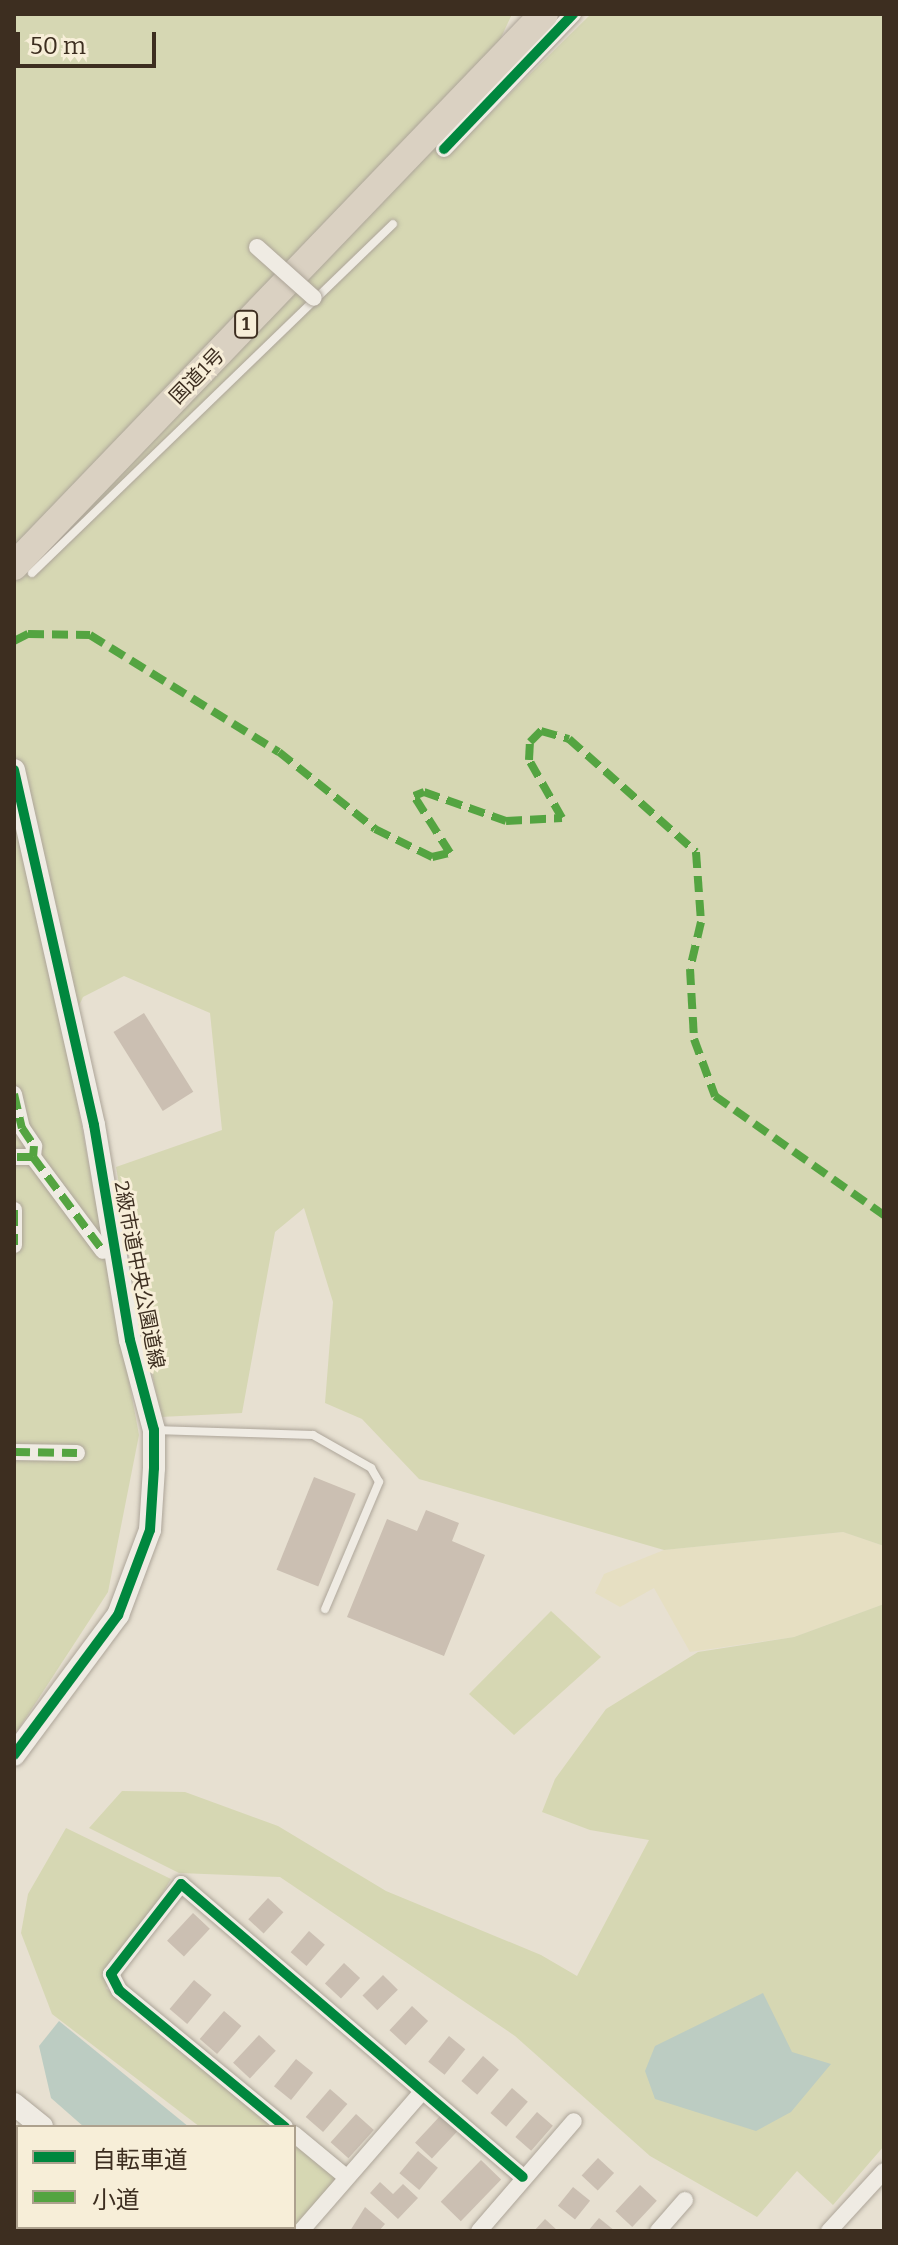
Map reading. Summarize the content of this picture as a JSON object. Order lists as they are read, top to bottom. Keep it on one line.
{"streets":{"highway":["1","国道1号"],"street":["2級市道中央公園道線"]},"legend":["自転車道","小道"],"scale_bar":"50 m"}
